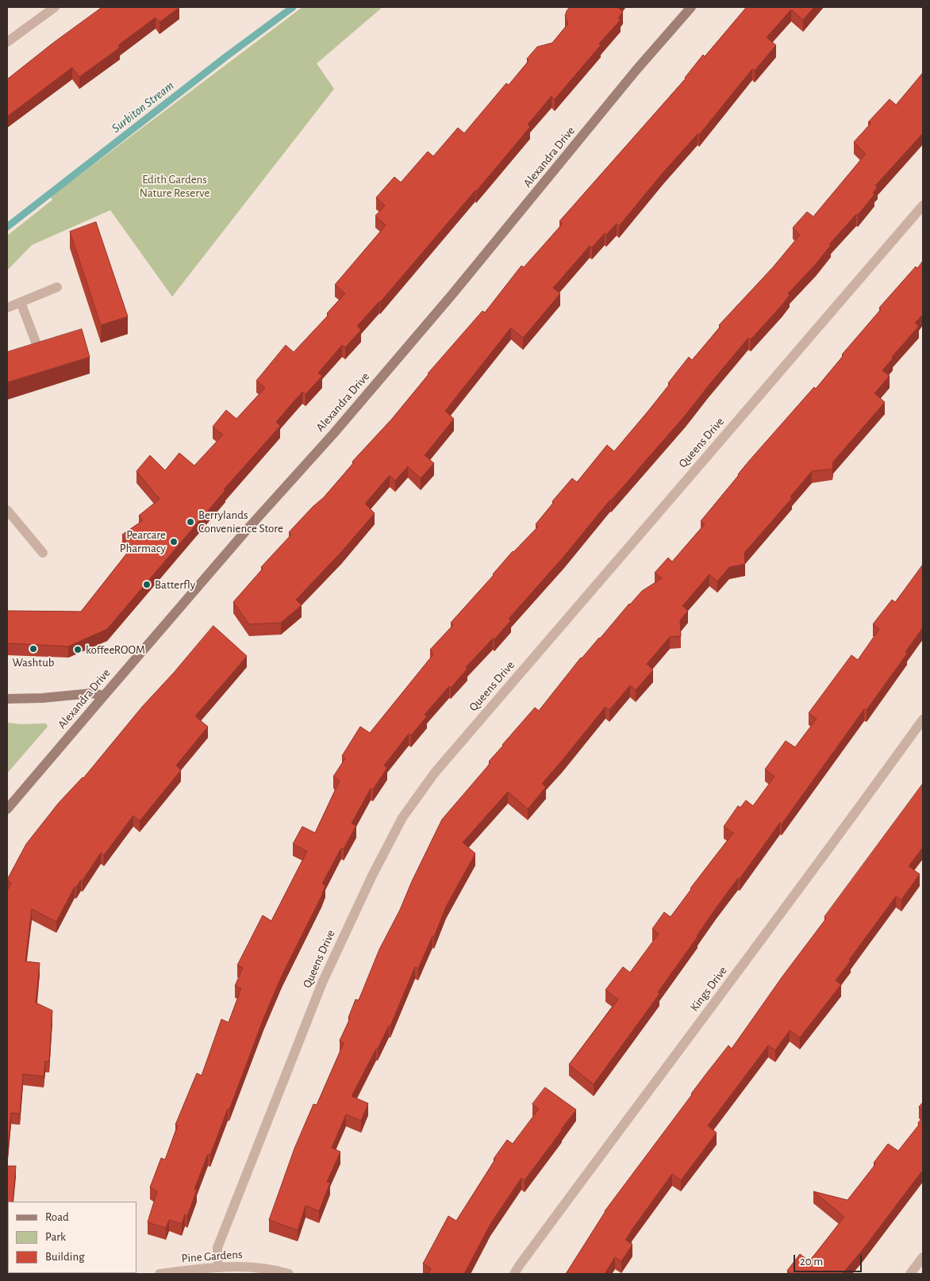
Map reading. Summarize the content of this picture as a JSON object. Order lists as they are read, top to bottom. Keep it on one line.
{"streets":{"street":["Alexandra Drive","Queens Drive","Kings Drive","Pine Gardens"]},"crossings":[["Queens Drive","Pine Gardens"]],"water":["Surbiton Stream"],"parks":["Edith Gardens Nature Reserve"],"places":["Berrylands Convenience Store","Pearcare Pharmacy","Batterfly","Washtub","koffeeROOM"],"legend":["Road","Park","Building"],"scale_bar":"20 m"}
